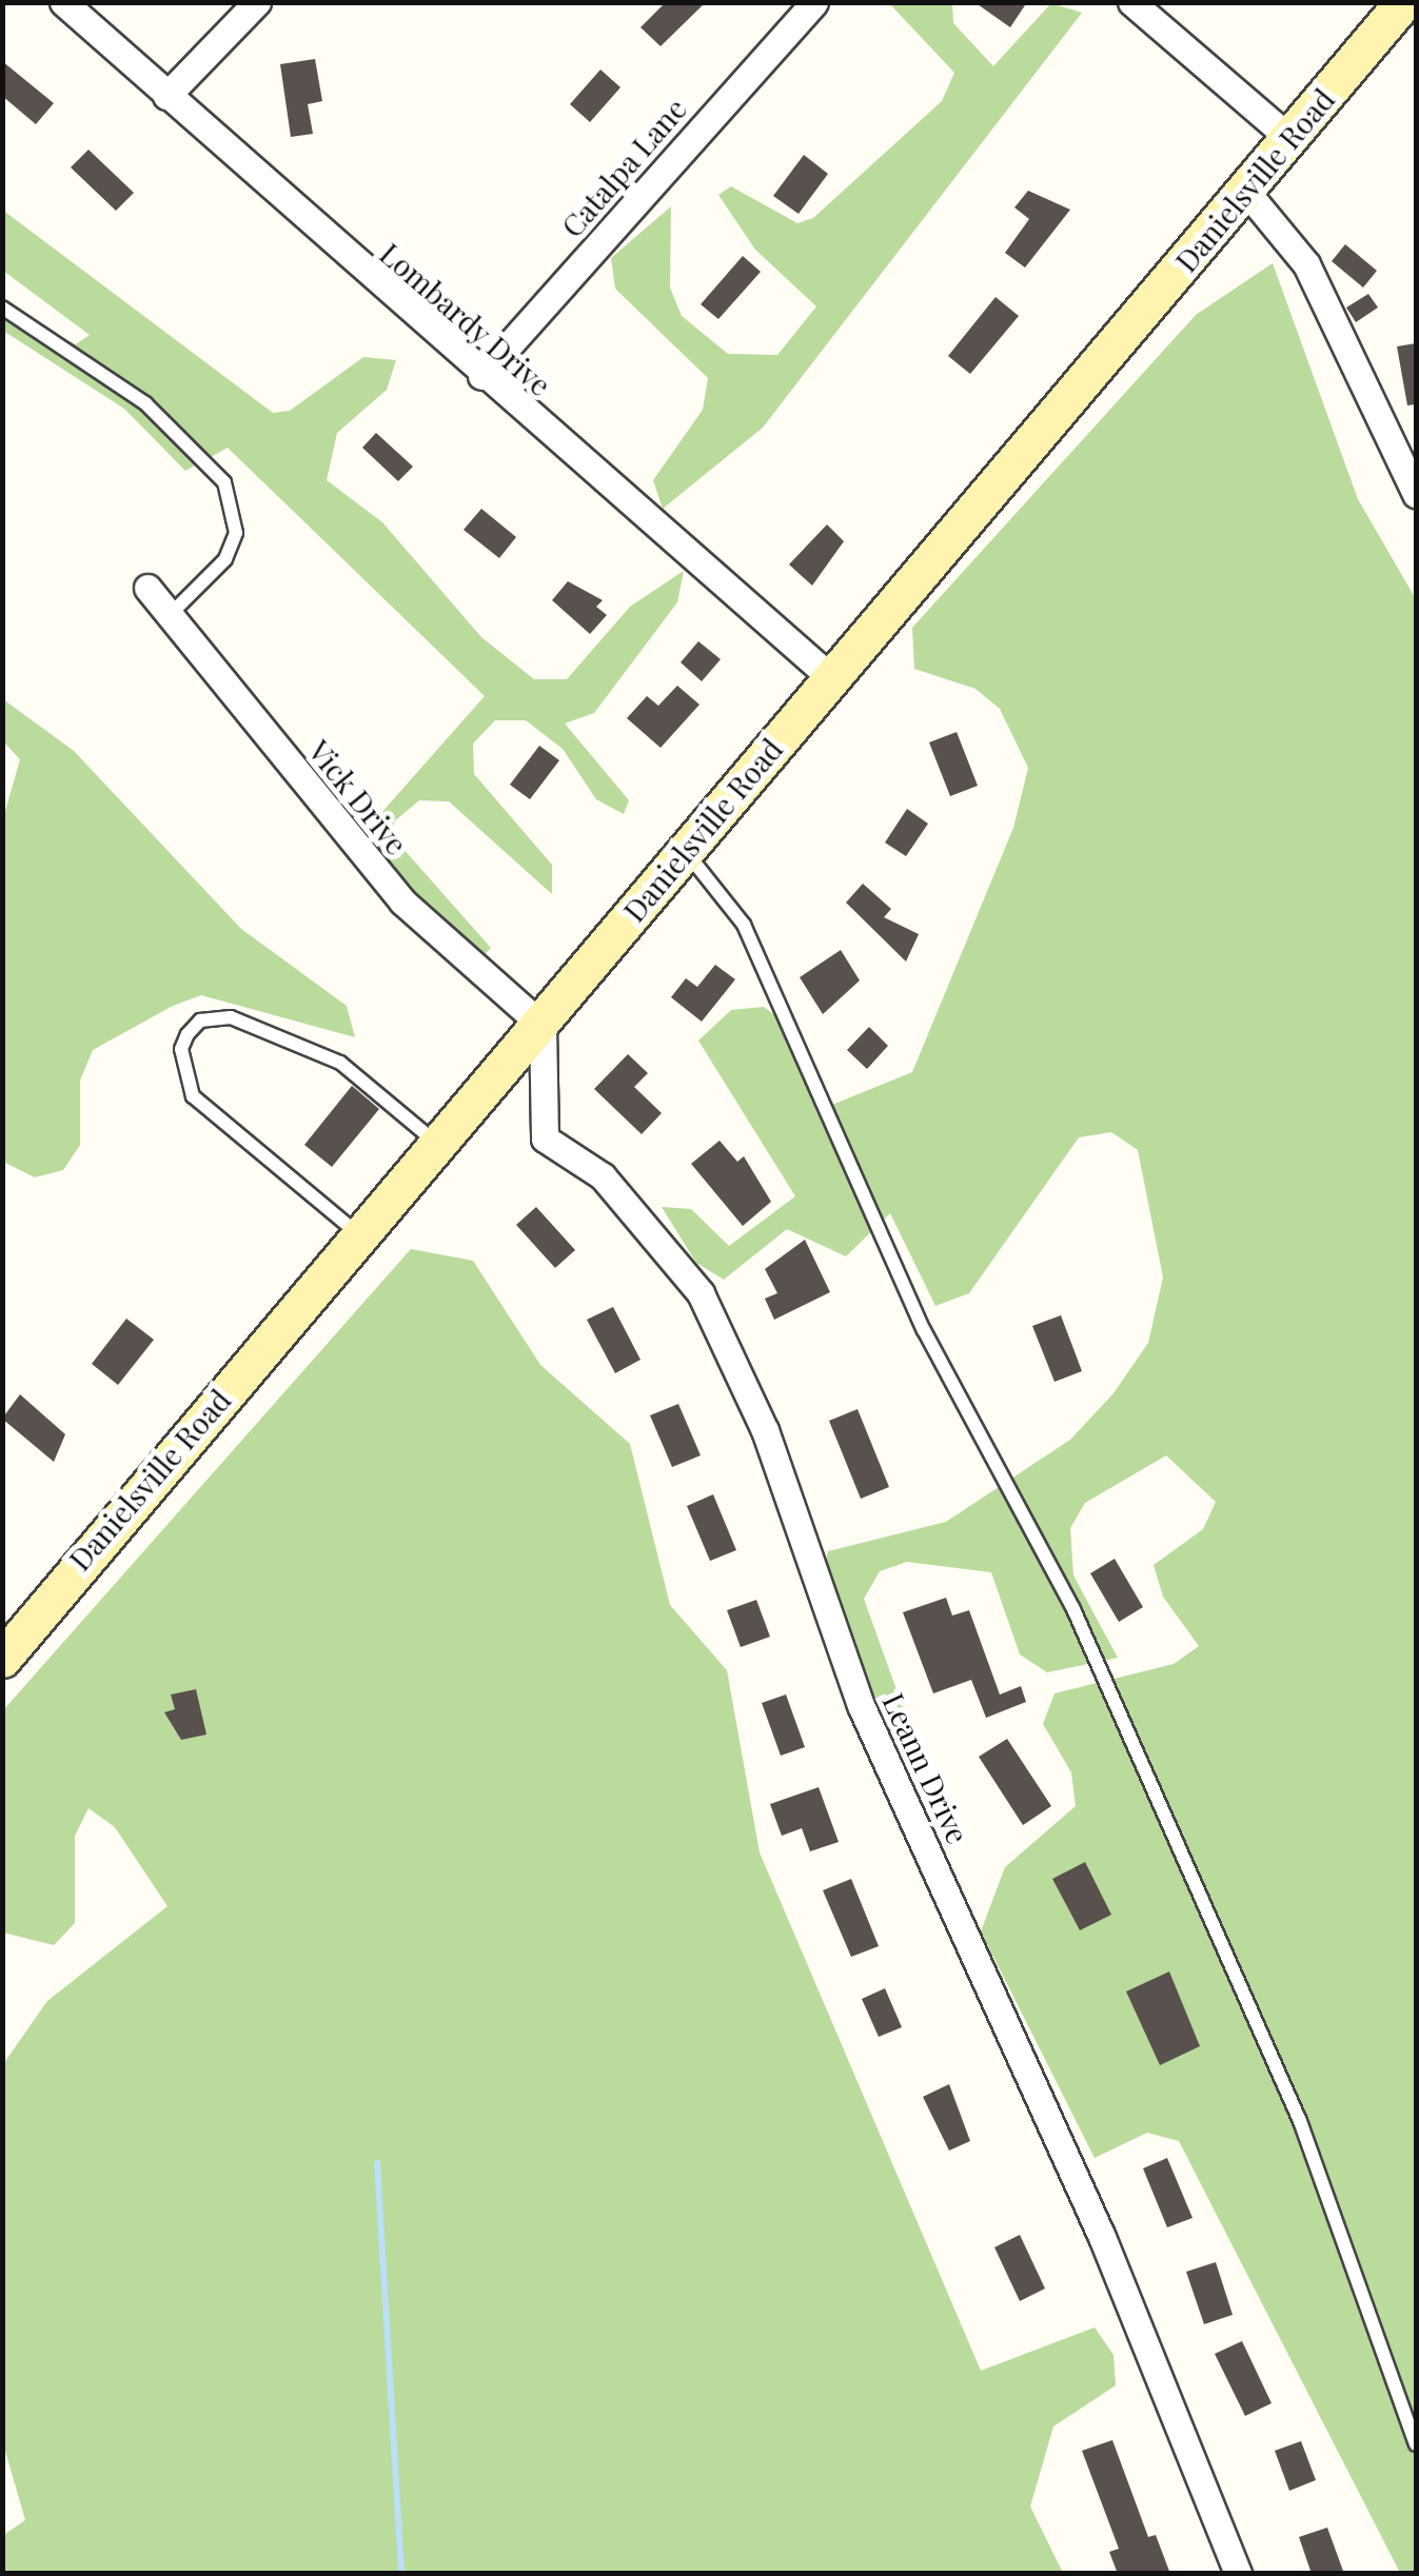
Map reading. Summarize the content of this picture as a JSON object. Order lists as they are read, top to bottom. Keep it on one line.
{"streets":{"main road":["Danielsville Road"],"street":["Catalpa Lane","Lombardy Drive","Vick Drive","Leann Drive"]},"crossings":[["Catalpa Lane","Lombardy Drive"],["Danielsville Road","Lombardy Drive"],["Danielsville Road","Vick Drive"],["Danielsville Road","Leann Drive"],["Vick Drive","Leann Drive"]]}
